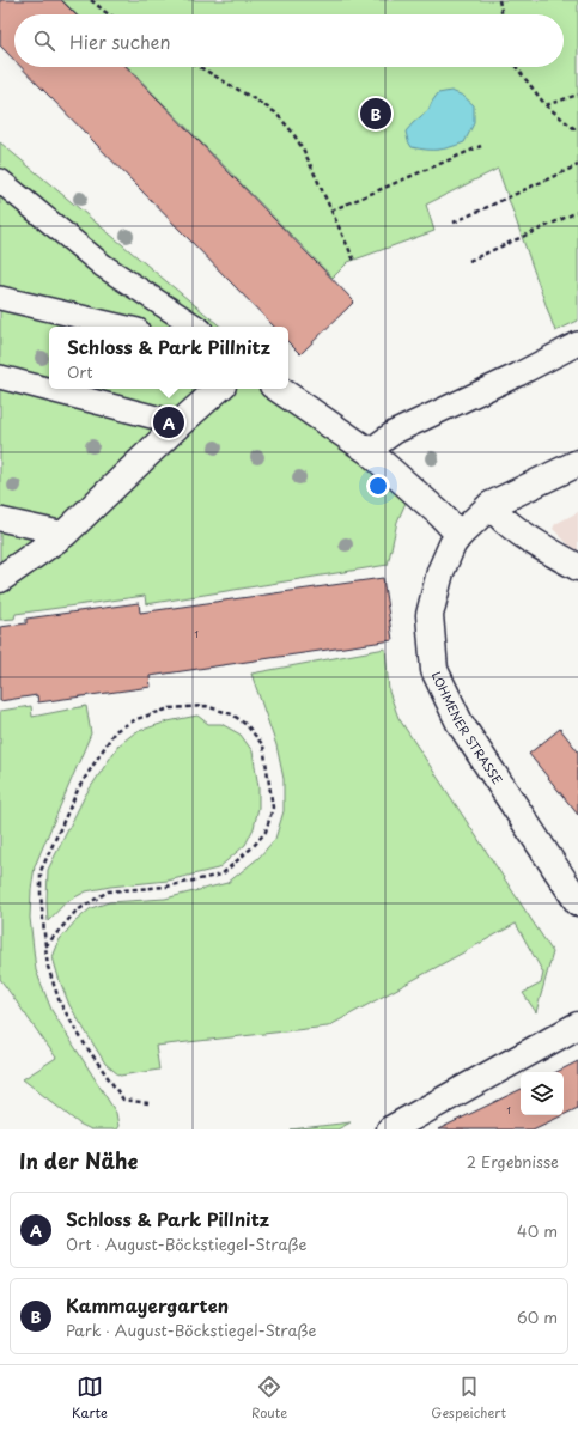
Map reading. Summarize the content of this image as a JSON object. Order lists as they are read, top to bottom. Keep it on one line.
{"streets":{"street":["LOHMENER STRASSE"]},"house_numbers":["1","1"],"page":{"search":"Hier suchen","pins":["B","A"],"popup":["Schloss & Park Pillnitz","Ort"],"heading":["In der Nähe","2 Ergebnisse"],"list":[{"mark":"A","name":"Schloss & Park Pillnitz","note":"Ort · August-Böckstiegel-Straße","value":"40 m"},{"mark":"B","name":"Kammayergarten","note":"Park · August-Böckstiegel-Straße","value":"60 m"}],"nav":["Karte","Route","Gespeichert"]}}
